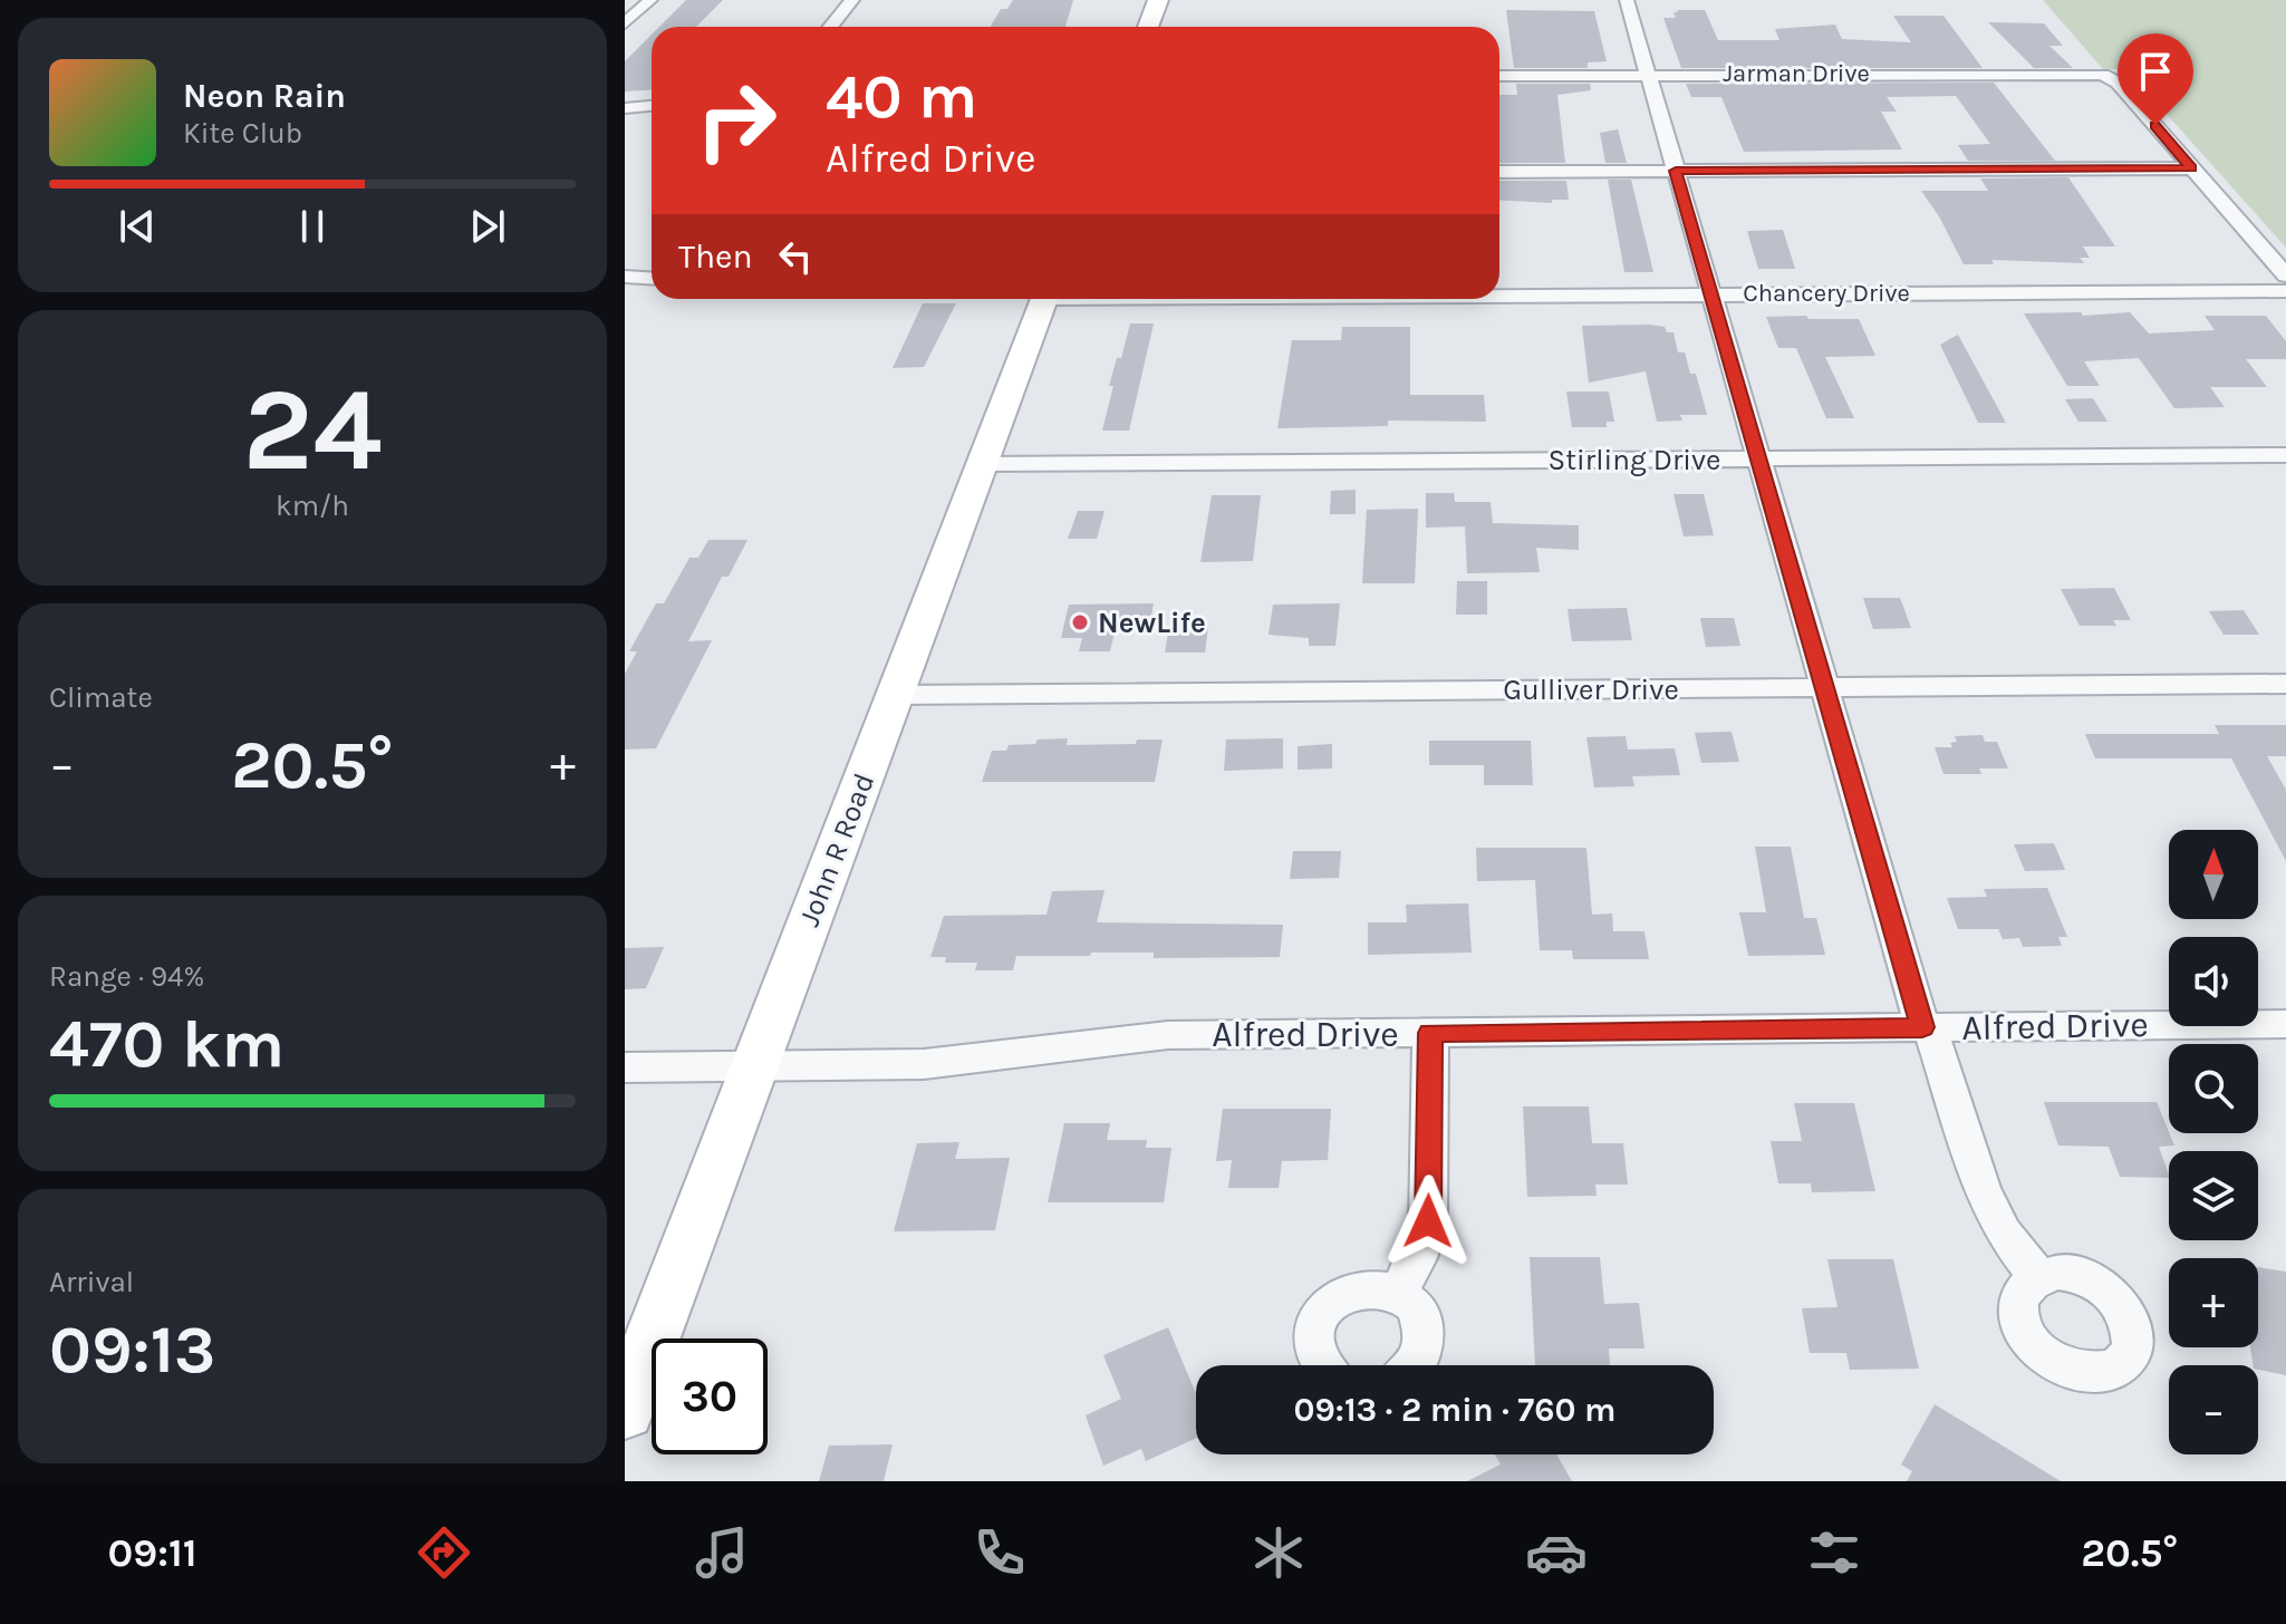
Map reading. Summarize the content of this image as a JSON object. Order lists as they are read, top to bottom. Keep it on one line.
{"streets":{"main road":["John R Road"],"street":["Jarman Drive","Chancery Drive","Stirling Drive","Gulliver Drive","Alfred Drive"]},"crossings":[["Stirling Drive","John R Road"],["Gulliver Drive","John R Road"],["John R Road","Alfred Drive"]],"places":["NewLife"],"north":"top","page":{"turn":["40 m","Alfred Drive"],"song":["Neon Rain","Kite Club"],"then":"Then","tile":[["24","km/h"],"Climate",["Range · 94%","470 km"],["Arrival","09:13"]],"heat":["−","20.5°","+"],"map_buttons":["+","−"],"limit":"30","trip":"09:13 · 2 min · 760 m","tabs":["09:11","20.5°"]}}
